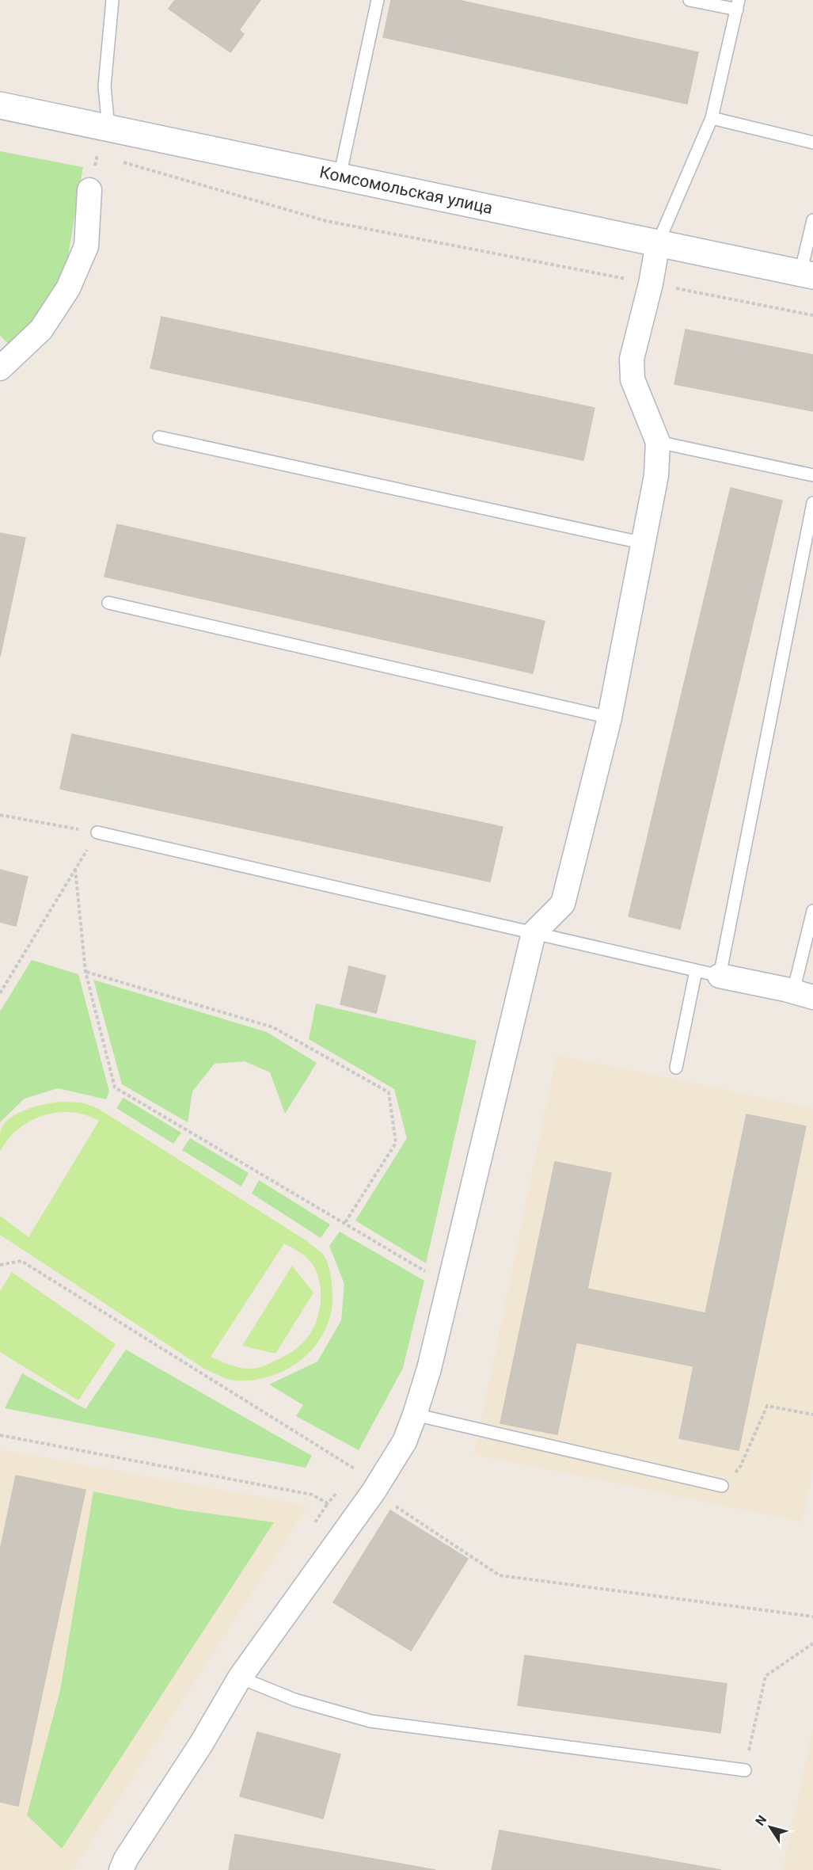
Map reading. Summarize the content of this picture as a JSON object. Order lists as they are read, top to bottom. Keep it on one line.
{"streets":{"street":["Комсомольская улица"]},"north":"top left"}
